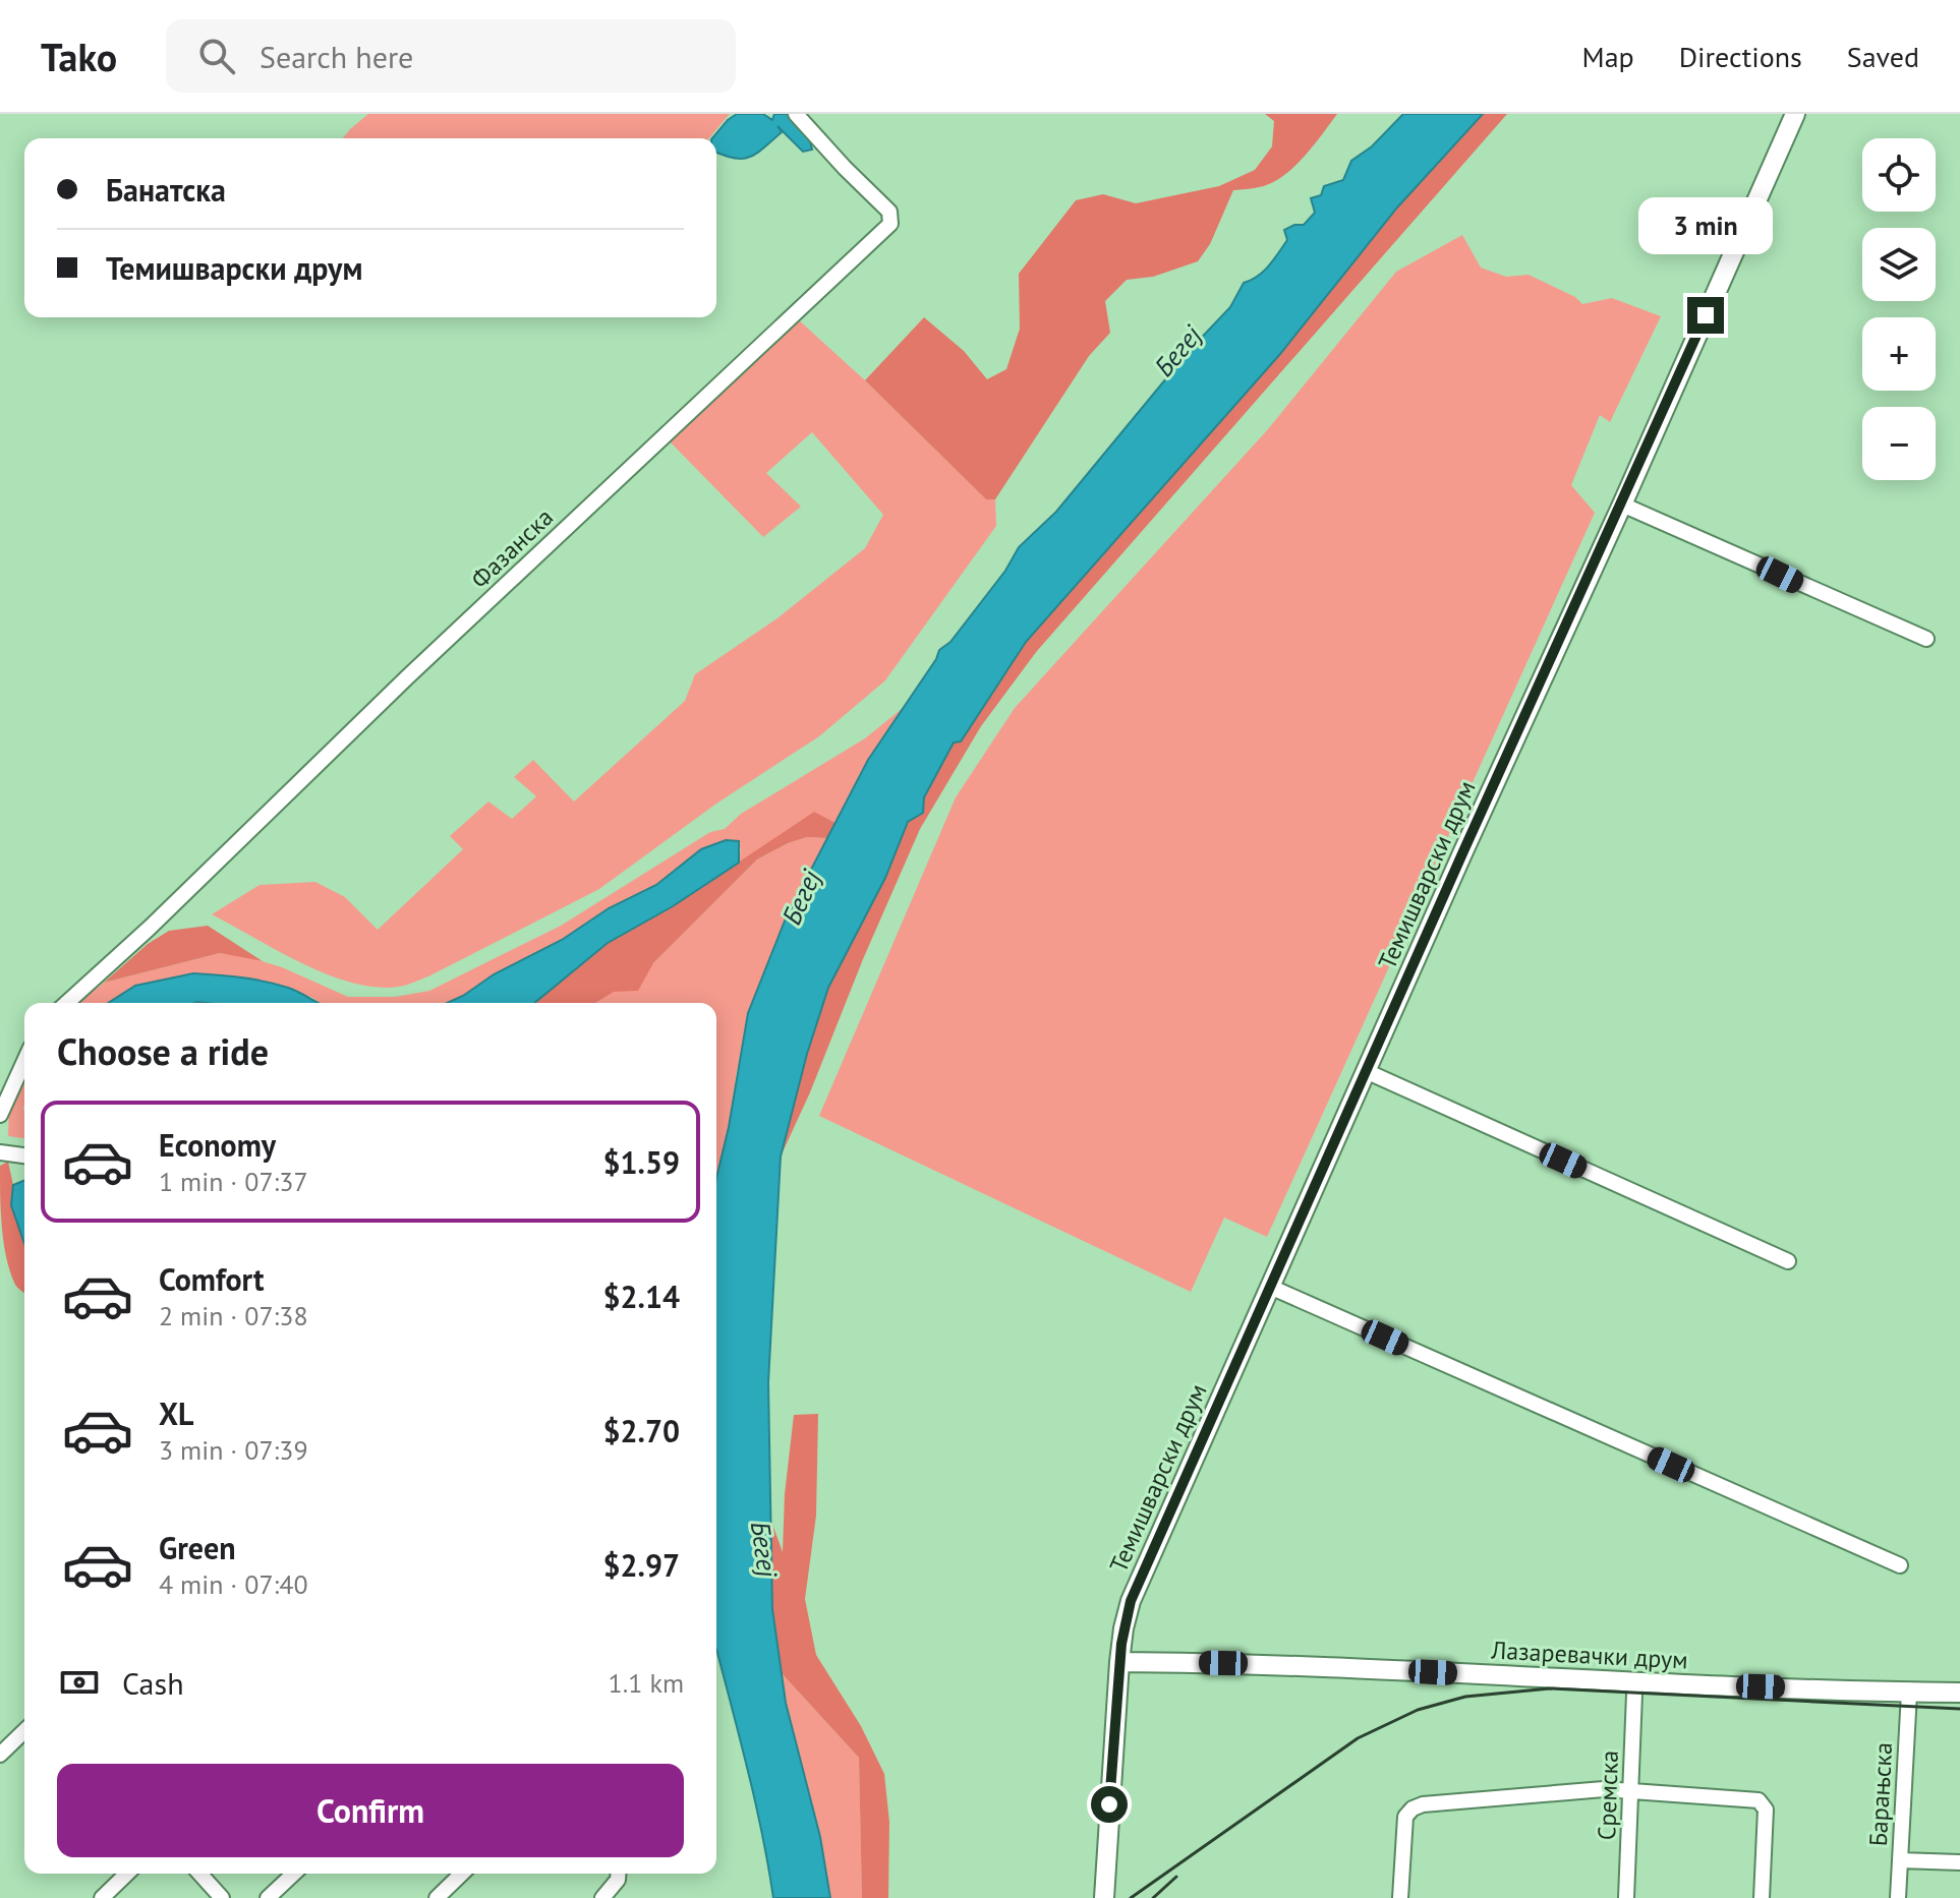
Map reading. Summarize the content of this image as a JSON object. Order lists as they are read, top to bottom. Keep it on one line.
{"streets":{"main road":["Темишварски друм","Лазаревачки друм"],"street":["Фазанска","Барањска","Сремска"]},"crossings":[["Темишварски друм","Лазаревачки друм"],["Лазаревачки друм","Барањска"]],"water":["Бегеј"],"page":{"header":"Tako","search":"Search here","nav":["Map","Directions","Saved"],"map_buttons":["+","−"],"banner":["Банатска","Темишварски друм"],"bubble":"3 min","heading":"Choose a ride","list":[{"name":"Economy","note":"1 min · 07:37","value":"$1.59"},{"name":"Comfort","note":"2 min · 07:38","value":"$2.14"},{"name":"XL","note":"3 min · 07:39","value":"$2.70"},{"name":"Green","note":"4 min · 07:40","value":"$2.97"}],"pay":["Cash","1.1 km"],"buttons":"Confirm"}}
